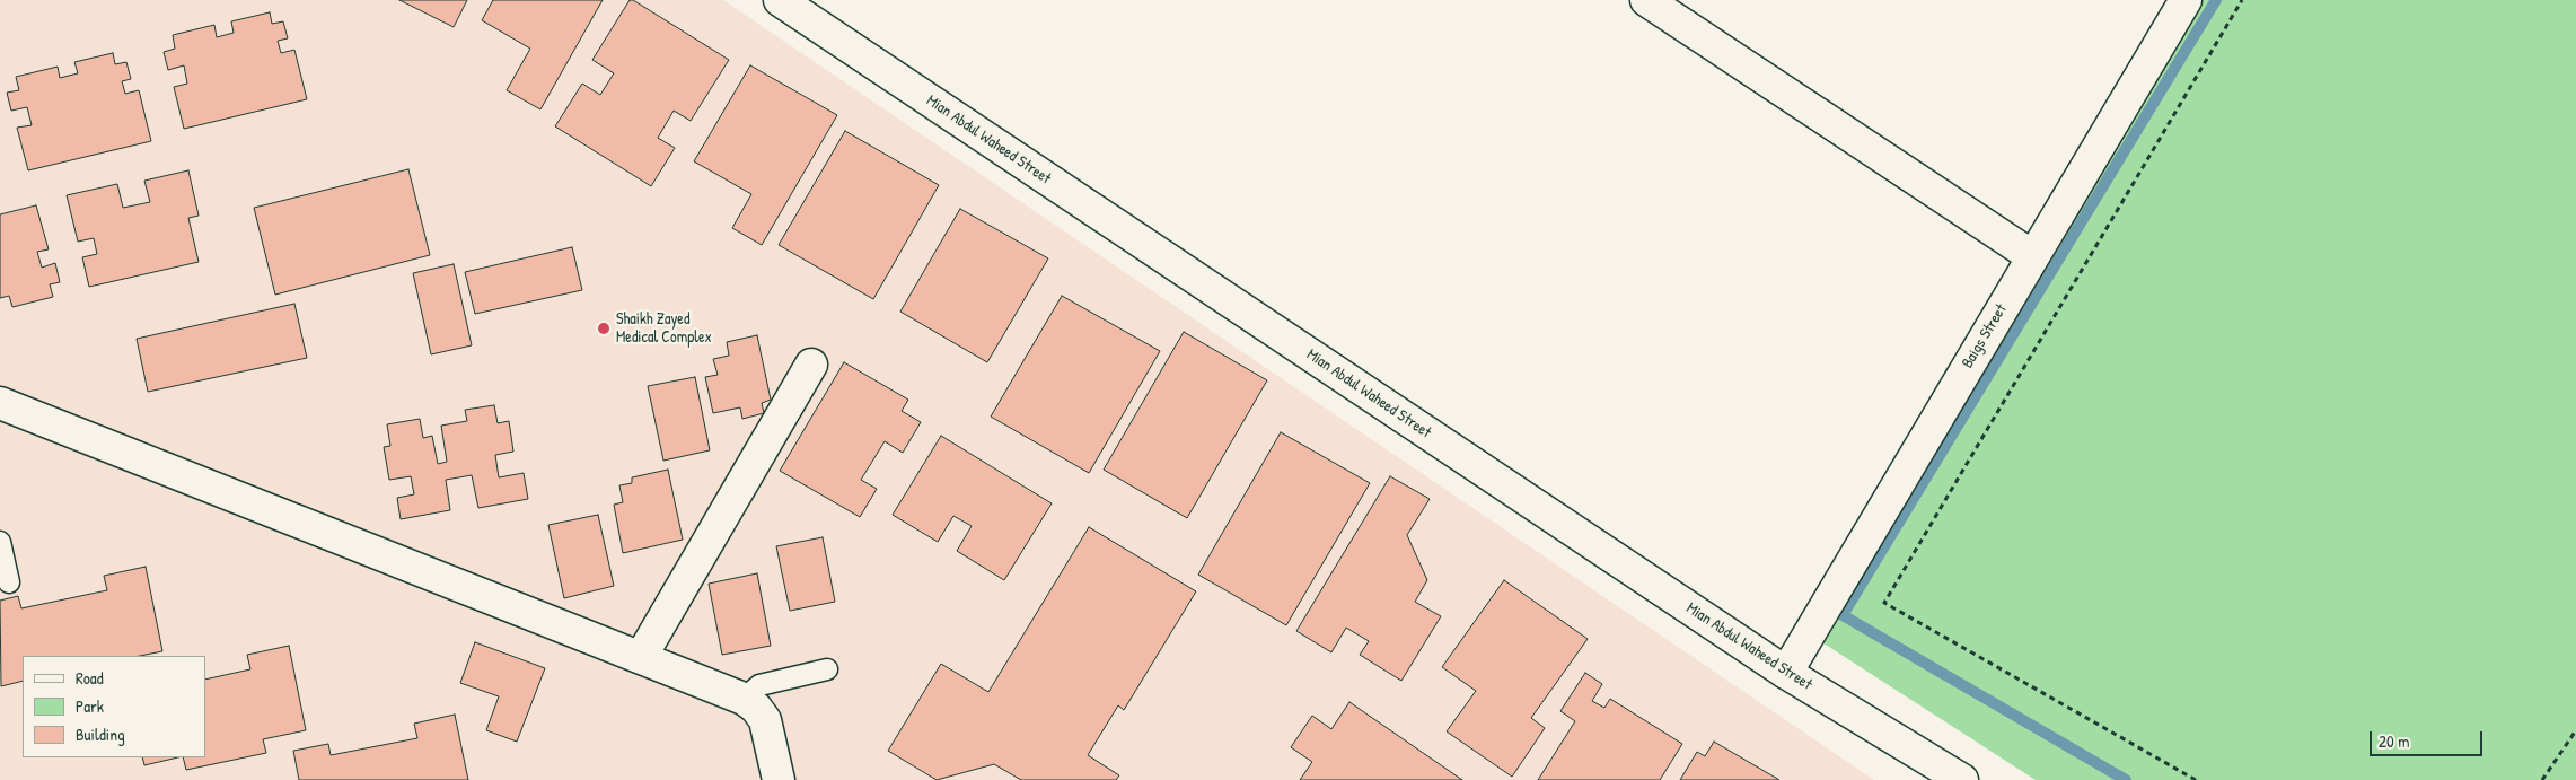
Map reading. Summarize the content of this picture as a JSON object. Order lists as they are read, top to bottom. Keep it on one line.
{"streets":{"street":["Mian Abdul Waheed Street","Baigs Street"]},"crossings":[["Mian Abdul Waheed Street","Baigs Street"]],"places":["Shaikh Zayed Medical Complex"],"legend":["Road","Park","Building"],"scale_bar":"20 m"}
